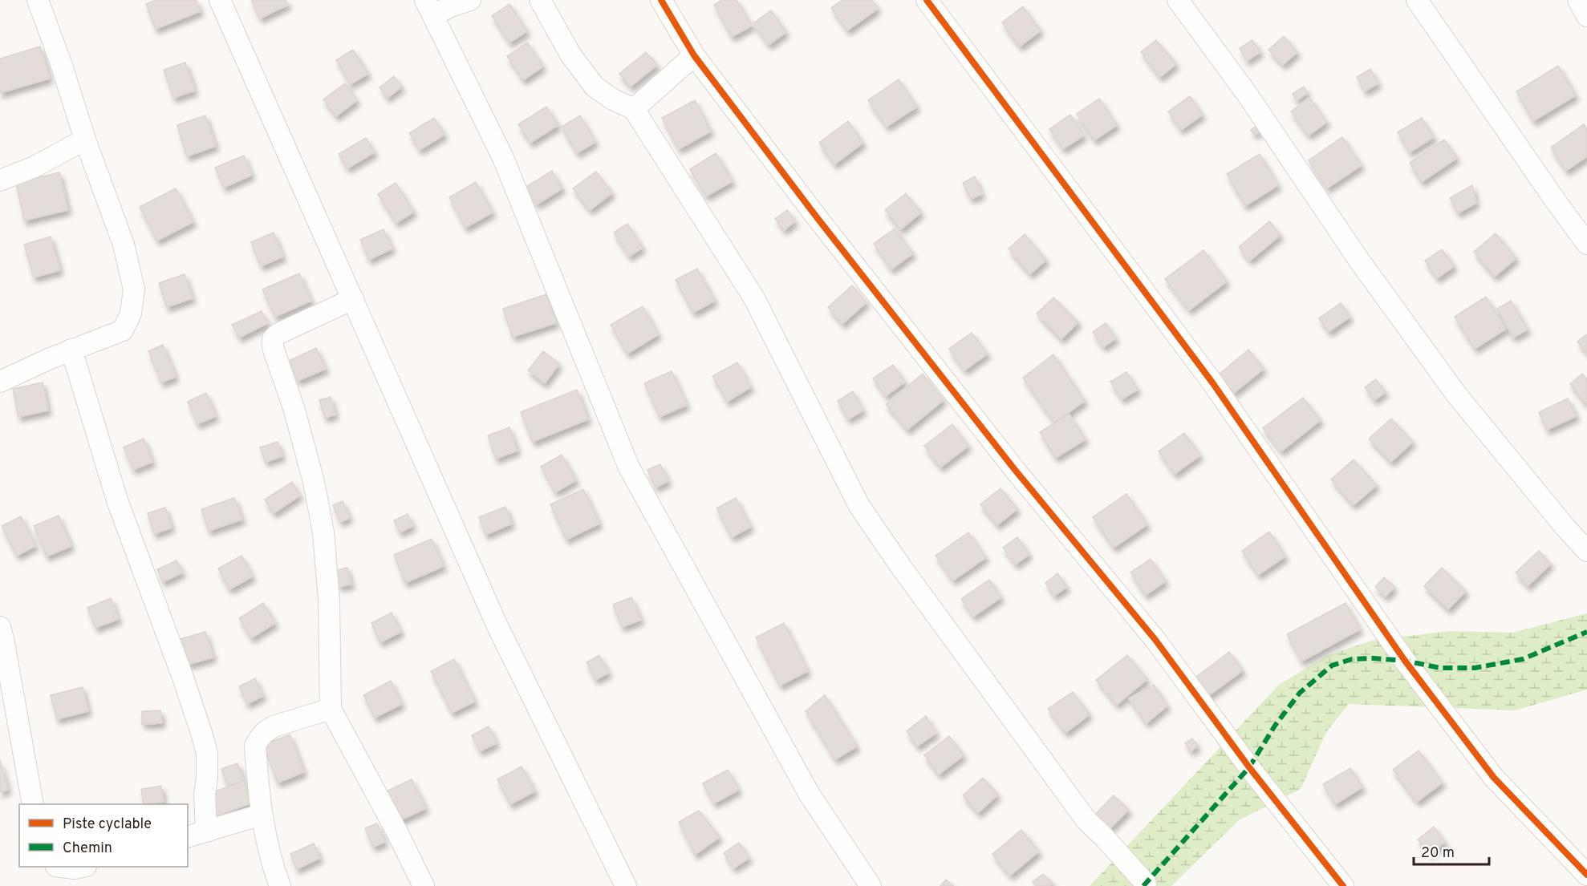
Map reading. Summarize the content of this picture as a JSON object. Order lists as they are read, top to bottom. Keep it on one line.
{"legend":["Piste cyclable","Chemin"],"scale_bar":"20 m"}
